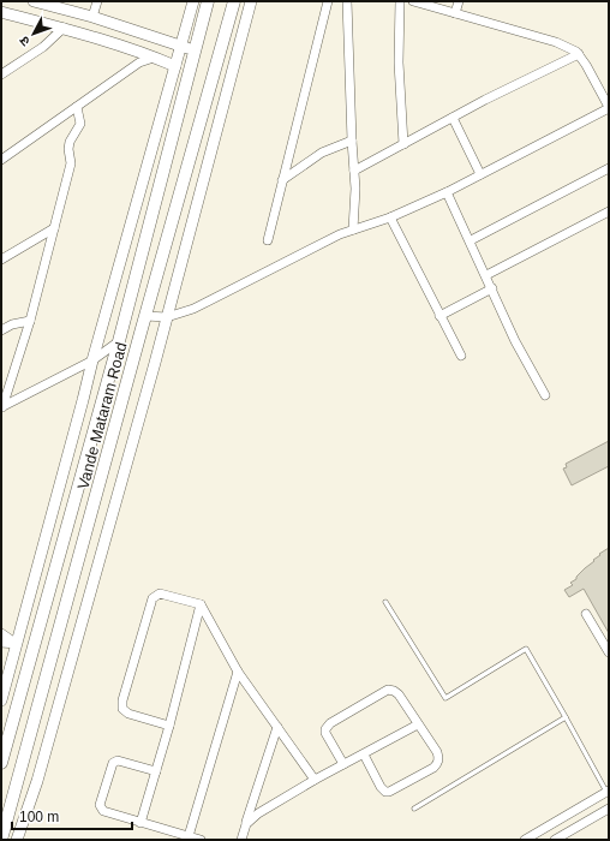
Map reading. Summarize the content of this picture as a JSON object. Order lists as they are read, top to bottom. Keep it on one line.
{"streets":{"main road":["Vande Mataram Road"]},"scale_bar":"100 m","north":"bottom left"}
